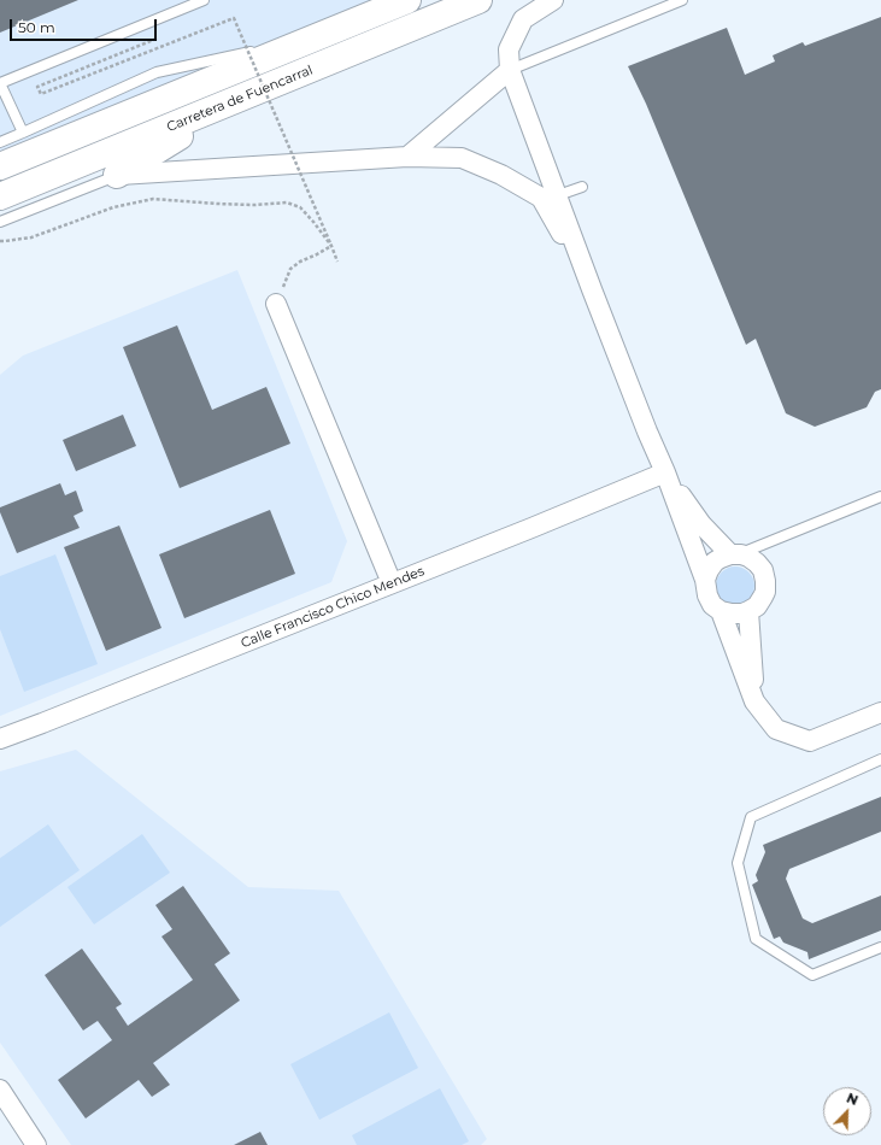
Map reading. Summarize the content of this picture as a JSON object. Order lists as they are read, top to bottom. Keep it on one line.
{"streets":{"highway":["Carretera de Fuencarral"],"street":["Calle Francisco Chico Mendes"]},"scale_bar":"50 m","north":"top right"}
